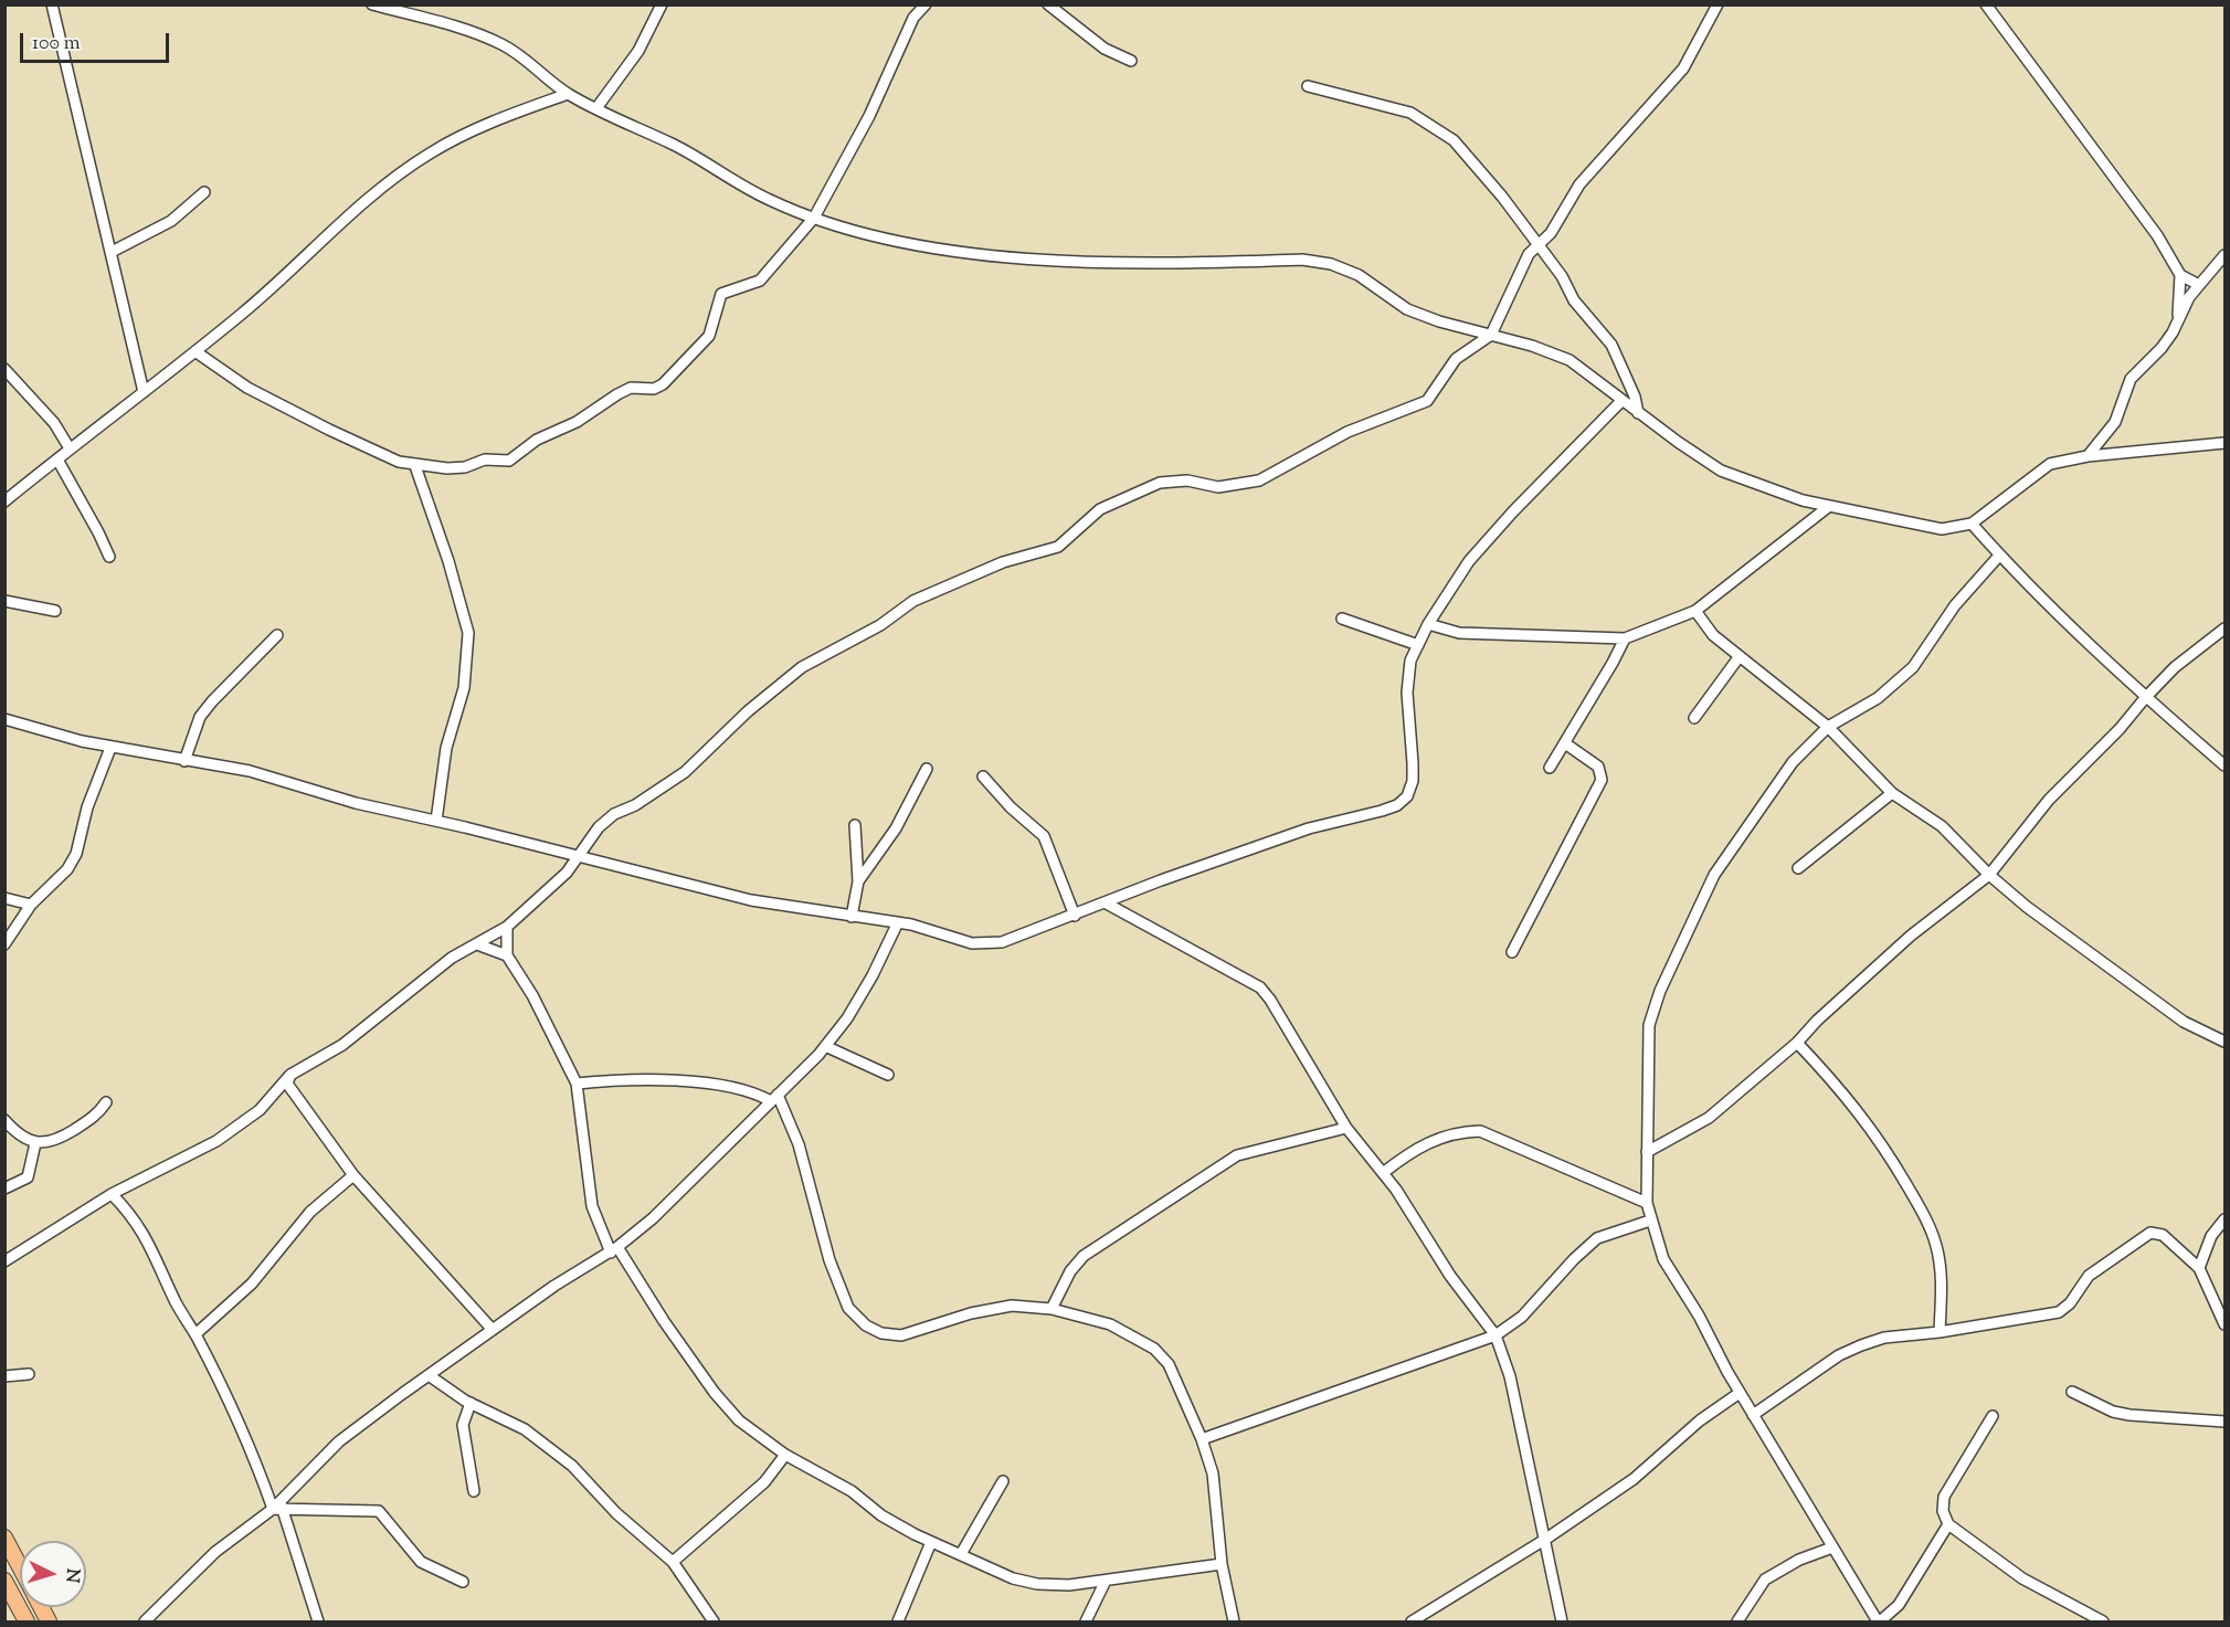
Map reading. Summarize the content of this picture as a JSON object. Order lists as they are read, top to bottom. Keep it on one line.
{"scale_bar":"100 m","north":"right"}
